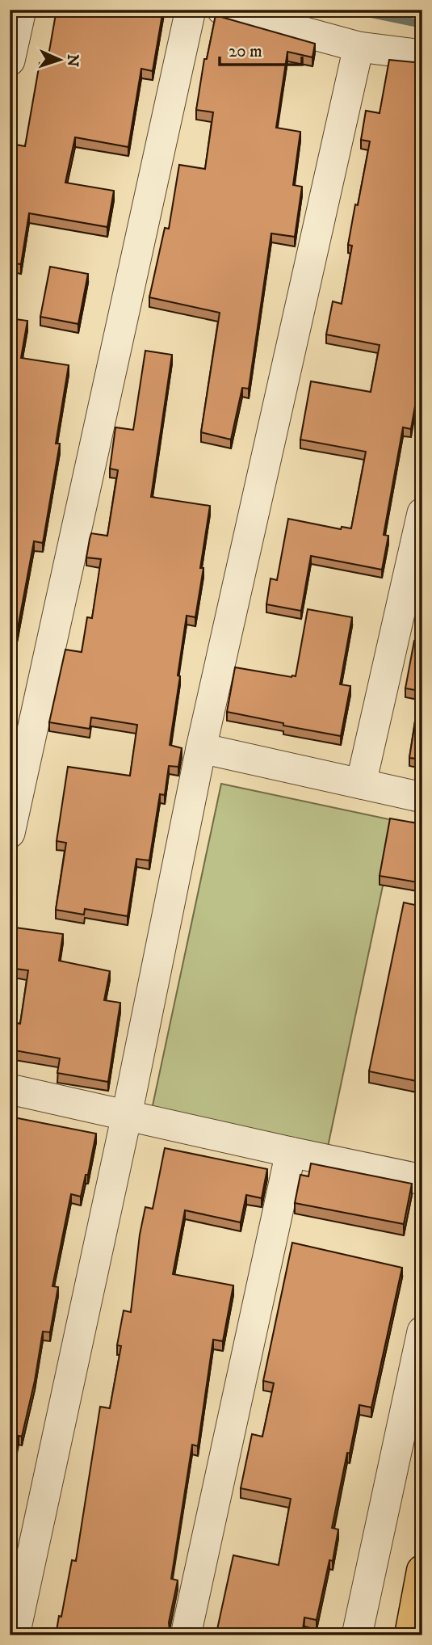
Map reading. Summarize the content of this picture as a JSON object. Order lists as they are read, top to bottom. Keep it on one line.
{"scale_bar":"20 m","north":"right"}
